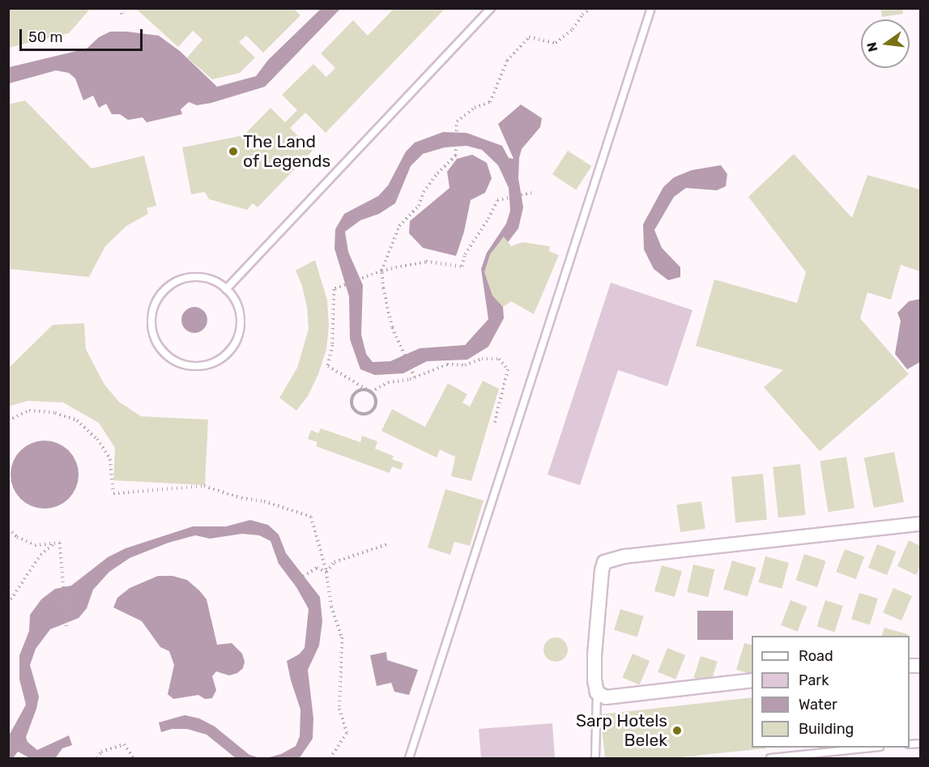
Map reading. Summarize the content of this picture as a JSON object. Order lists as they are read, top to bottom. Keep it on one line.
{"places":["The Land of Legends","Sarp Hotels Belek"],"legend":["Road","Park","Water","Building"],"scale_bar":"50 m","north":"left"}
